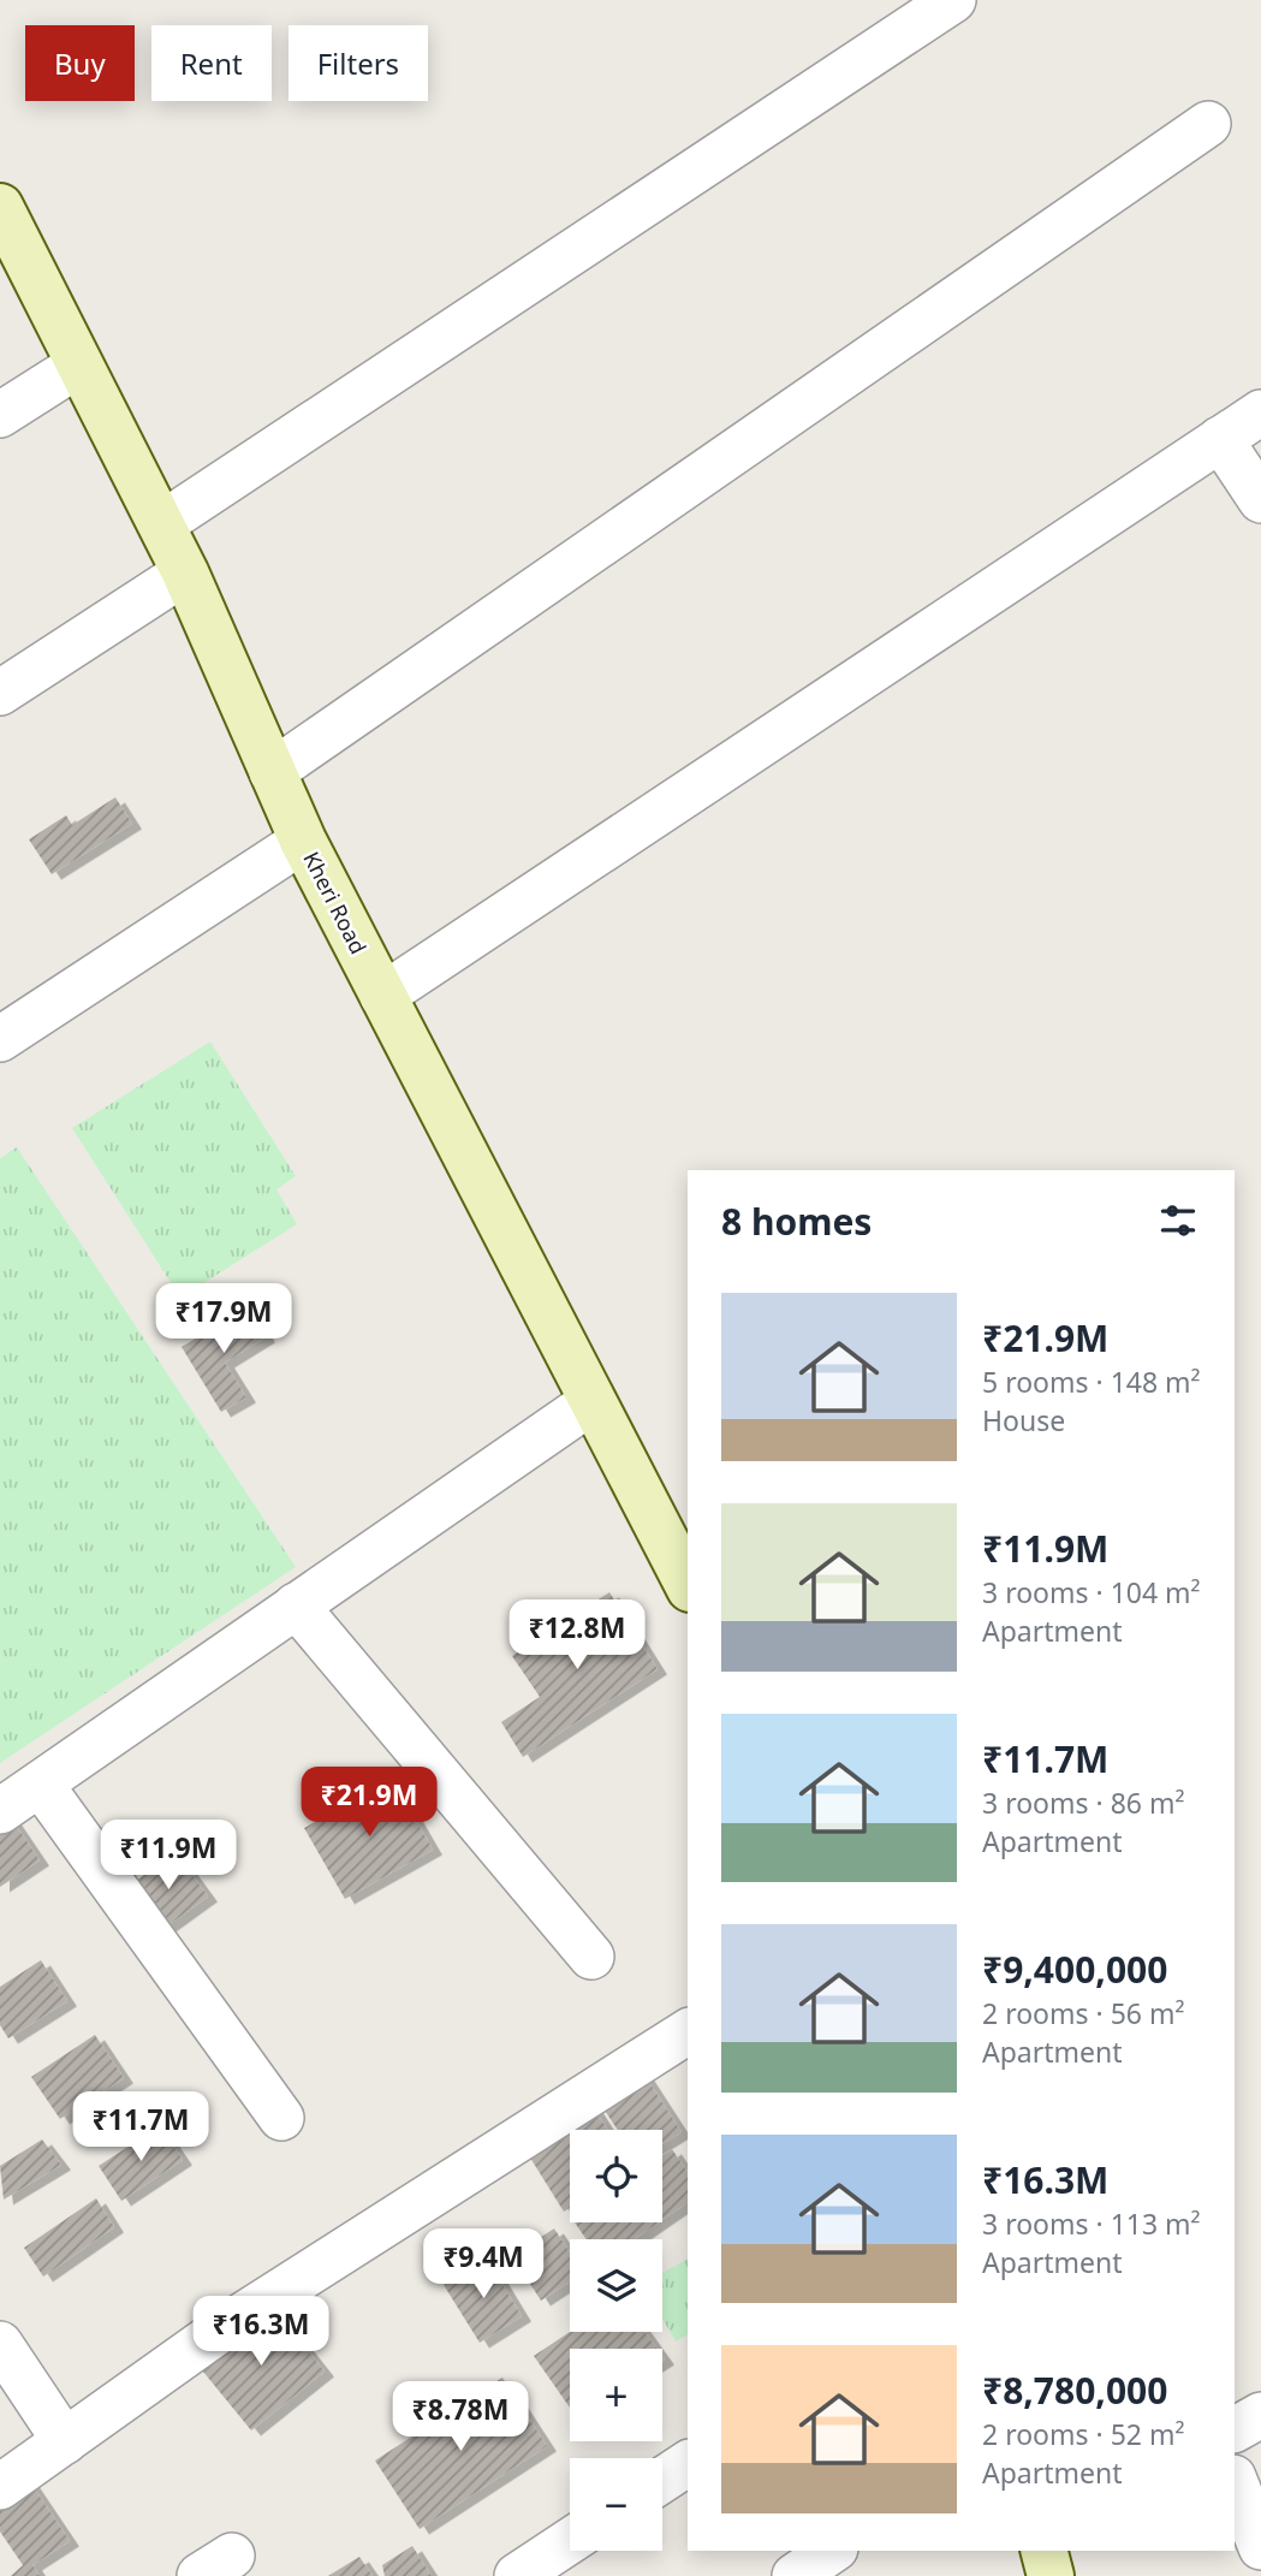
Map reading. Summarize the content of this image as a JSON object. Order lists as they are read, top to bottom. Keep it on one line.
{"streets":{"street":["Kheri Road"]},"page":{"chip":["Buy","Rent","Filters"],"heading":"8 homes","list":[{"name":"₹21.9M","note":"5 rooms · 148 m² · House"},{"name":"₹11.9M","note":"3 rooms · 104 m² · Apartment"},{"name":"₹11.7M","note":"3 rooms · 86 m² · Apartment"},{"name":"₹9,400,000","note":"2 rooms · 56 m² · Apartment"},{"name":"₹16.3M","note":"3 rooms · 113 m² · Apartment"},{"name":"₹8,780,000","note":"2 rooms · 52 m² · Apartment"}],"price":["₹17.9M","₹12.8M","₹21.9M","₹11.9M","₹11.7M","₹9.4M","₹16.3M","₹8.78M"],"map_buttons":["+","−"]}}
